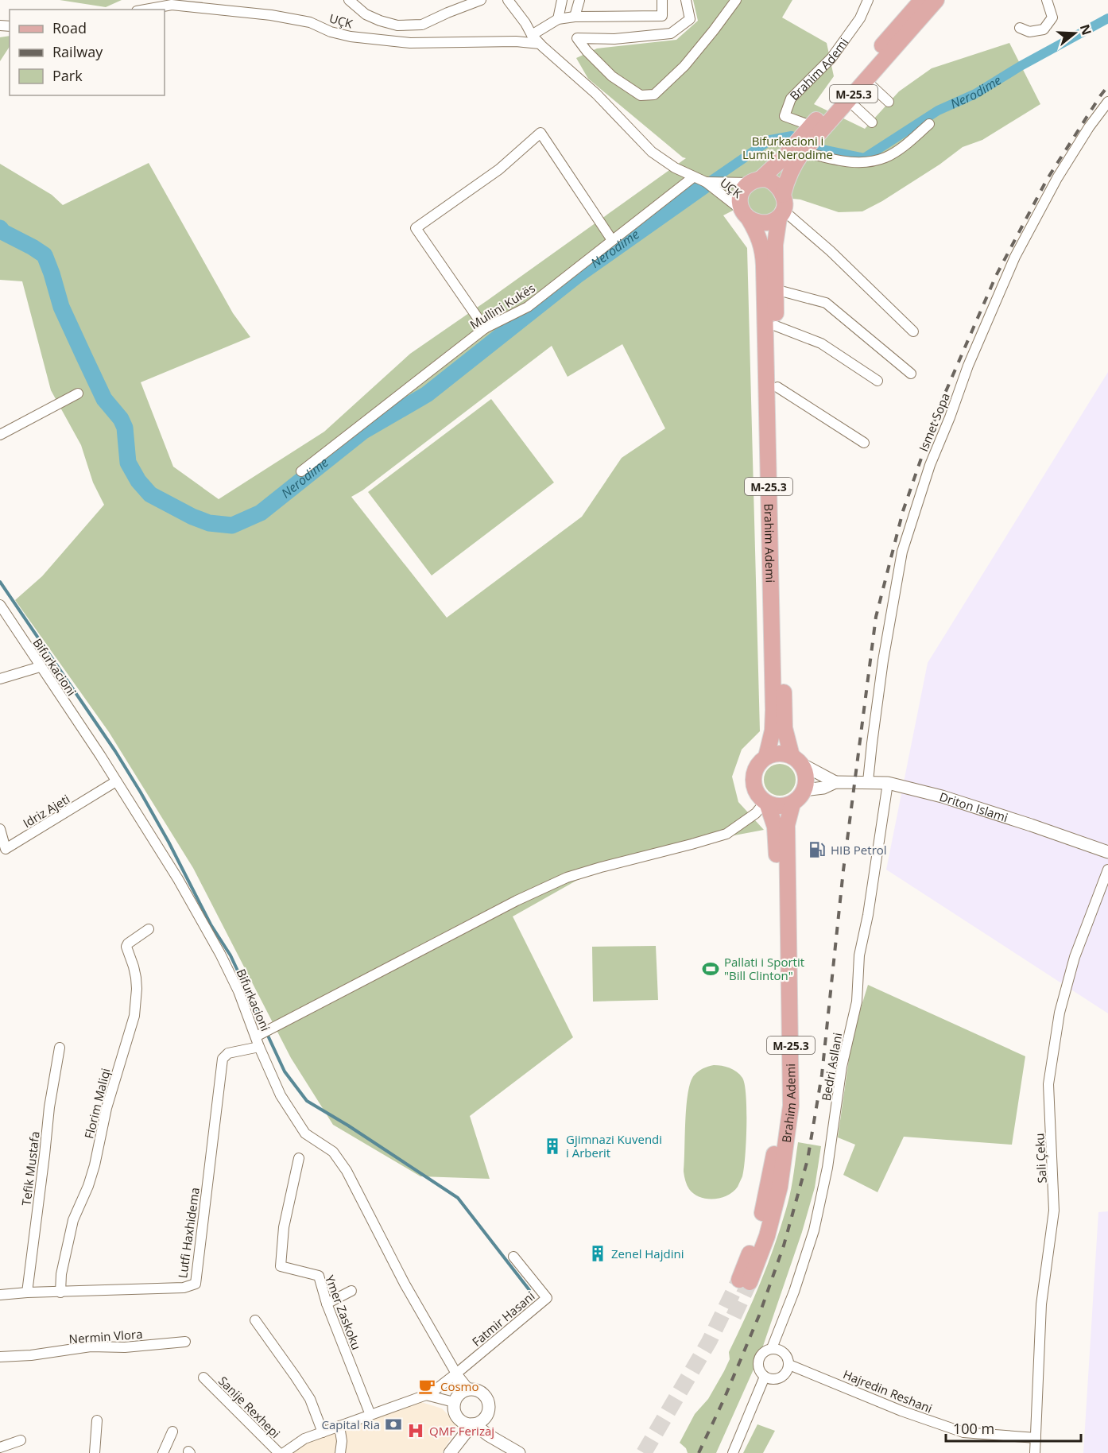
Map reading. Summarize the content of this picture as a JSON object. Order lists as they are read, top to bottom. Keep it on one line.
{"streets":{"main road":["Brahim Ademi","M-25.3"],"street":["UÇK","Mullini Kukës","Ismet Sopa","Bifurkacioni","Driton Islami","Idriz Ajeti","Bedri Asllani","Florim Maliqi","Sali Çeku","Tefik Mustafa","Lutfi Haxhidema","Ymer Zaskoku","Fatmir Hasani","Nermin Vlora","Hajredin Reshani","Sanije Rexhepi"]},"crossings":[["UÇK","Brahim Ademi"],["UÇK","M-25.3"],["UÇK","Mullini Kukës"],["Brahim Ademi","M-25.3"],["Brahim Ademi","Driton Islami"],["Ismet Sopa","Driton Islami"],["Bifurkacioni","Idriz Ajeti"],["Bifurkacioni","Lutfi Haxhidema"],["Bifurkacioni","Fatmir Hasani"],["Driton Islami","Bedri Asllani"],["Bedri Asllani","Hajredin Reshani"],["Florim Maliqi","Lutfi Haxhidema"],["Sali Çeku","Hajredin Reshani"],["Tefik Mustafa","Lutfi Haxhidema"]],"water":["Nerodime"],"parks":["Bifurkacioni i Lumit Nerodime"],"places":{"fuel station":["HIB Petrol"],"sports":["Pallati i Sportit \"Bill Clinton\""],"building":["Gjimnazi Kuvendi i Arberit","Zenel Hajdini"],"cafe":["Cosmo"],"bank":["Capital Ria"],"hospital":["QMF Ferizaj"]},"legend":["Road","Railway","Park"],"scale_bar":"100 m","north":"right"}
